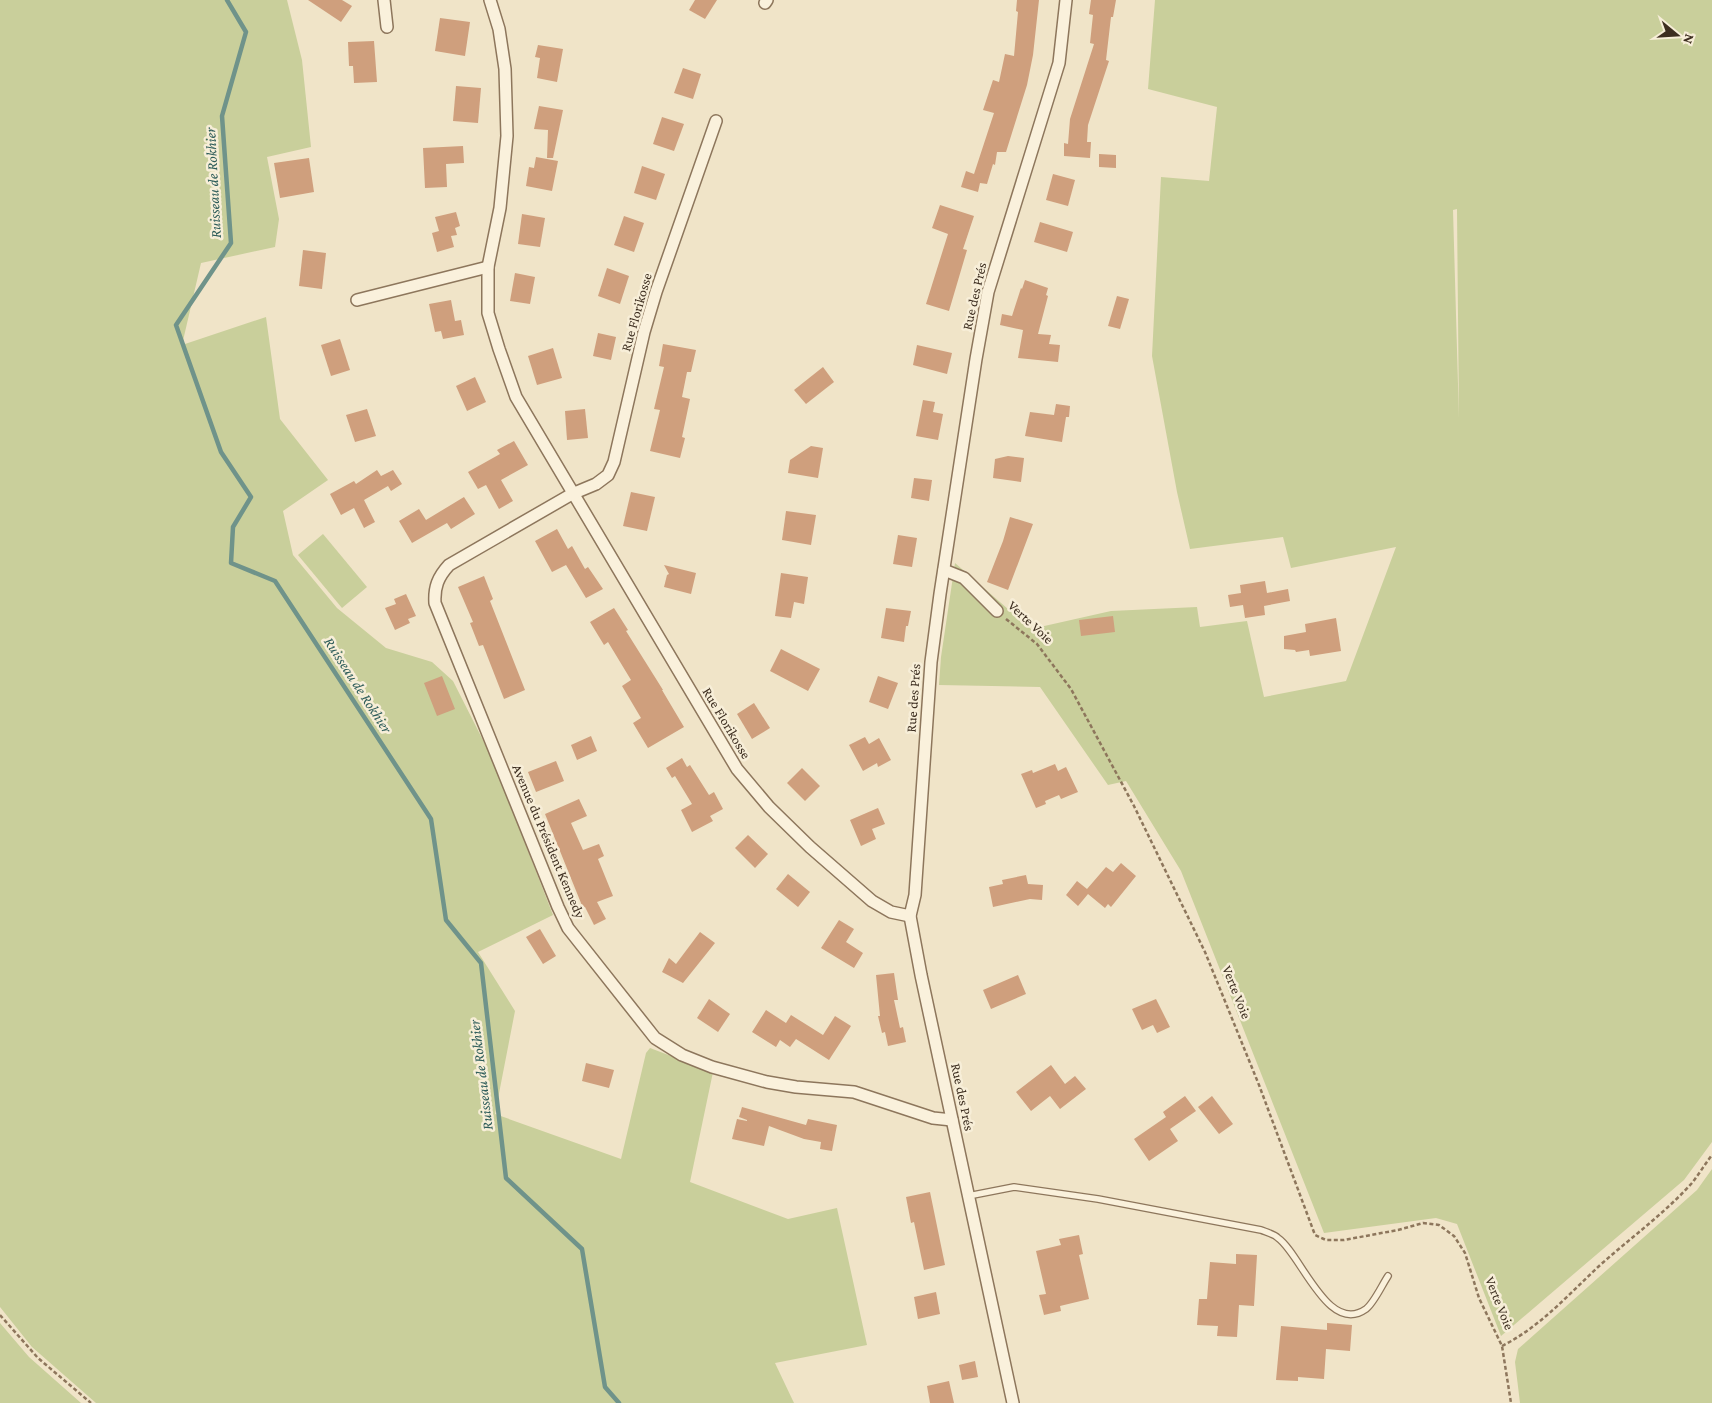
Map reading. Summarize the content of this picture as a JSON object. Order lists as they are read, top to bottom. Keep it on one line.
{"streets":{"street":["Rue des Prés","Rue Florikosse","Verte Voie","Avenue du Président Kennedy"]},"crossings":[["Rue des Prés","Rue Florikosse"],["Rue des Prés","Verte Voie"],["Rue des Prés","Avenue du Président Kennedy"],["Rue Florikosse","Avenue du Président Kennedy"]],"water":["Ruisseau de Rokhier"],"north":"right"}
